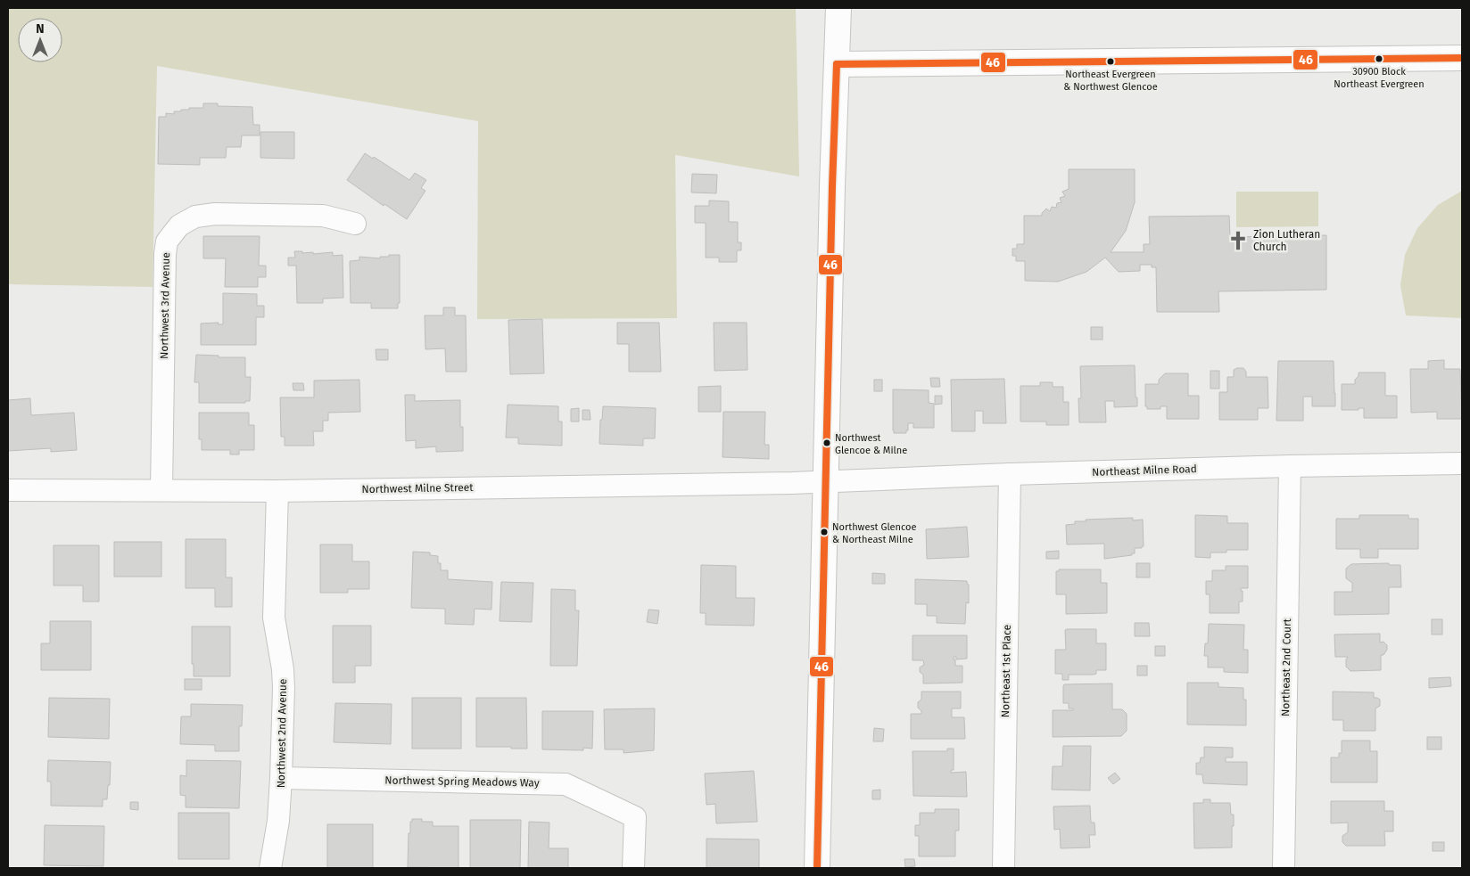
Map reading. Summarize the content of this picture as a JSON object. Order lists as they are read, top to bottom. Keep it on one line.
{"streets":{"street":["Northwest 3rd Avenue","Northeast Milne Road","Northwest Milne Street","Northeast 2nd Court","Northeast 1st Place","Northwest 2nd Avenue","Northwest Spring Meadows Way"]},"crossings":[["Northwest 3rd Avenue","Northwest Milne Street"],["Northeast Milne Road","Northwest Milne Street"],["Northeast Milne Road","Northeast 2nd Court"],["Northeast Milne Road","Northeast 1st Place"],["Northwest Milne Street","Northwest 2nd Avenue"],["Northwest 2nd Avenue","Northwest Spring Meadows Way"]],"places":{"other":["30900 Block Northeast Evergreen","Northeast Evergreen & Northwest Glencoe","Northwest Glencoe & Milne","Northwest Glencoe & Northeast Milne"],"church":["Zion Lutheran Church"]},"lines":["transit line 46"],"north":"top"}
